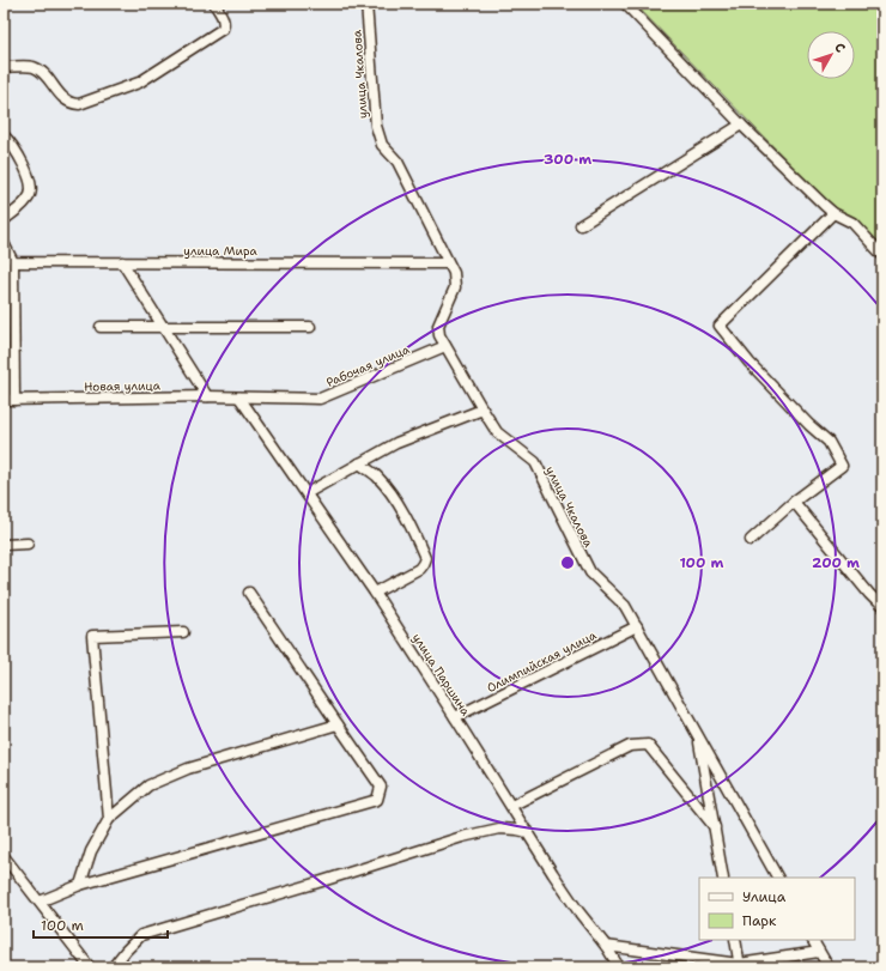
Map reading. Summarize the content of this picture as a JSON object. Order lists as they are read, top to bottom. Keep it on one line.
{"streets":{"street":["улица Чкалова","улица Мира","Рабочая улица","Новая улица","Олимпийская улица","улица Паршина"]},"crossings":[["улица Чкалова","улица Мира"],["улица Чкалова","Рабочая улица"],["улица Чкалова","Олимпийская улица"],["Рабочая улица","Новая улица"],["Рабочая улица","улица Паршина"],["Новая улица","улица Паршина"],["Олимпийская улица","улица Паршина"]],"legend":["Улица","Парк"],"scale_bar":"100 m","north":"top right","rings":["300 m","100 m","200 m"]}
